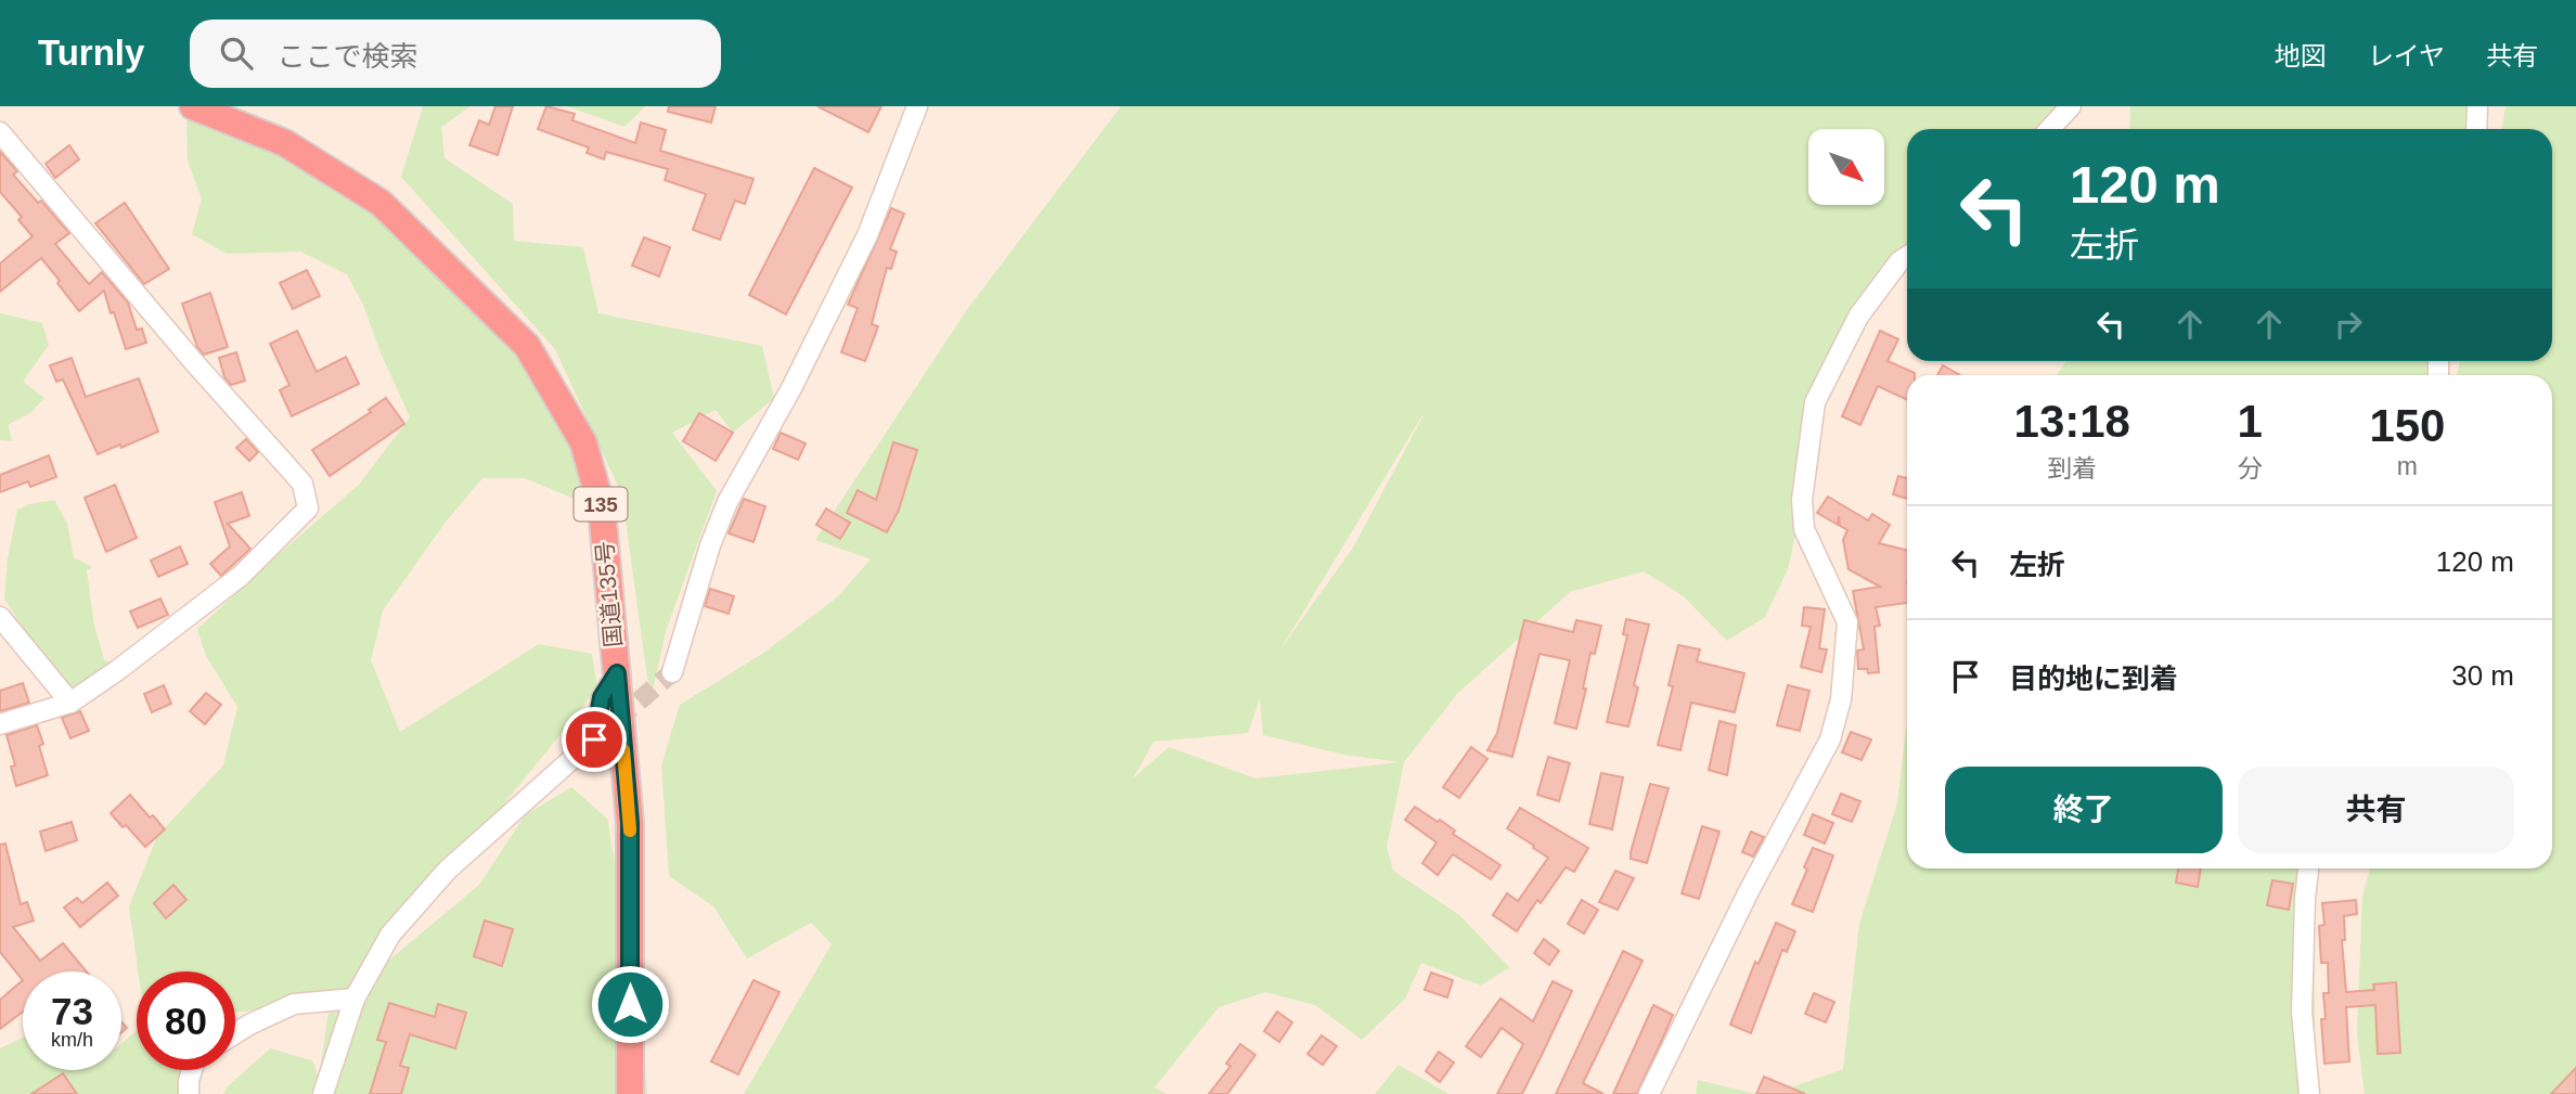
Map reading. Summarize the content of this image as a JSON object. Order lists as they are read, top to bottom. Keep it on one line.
{"streets":{"highway":["135","国道135号"]},"north":"bottom right","page":{"header":"Turnly","search":"ここで検索","nav":["地図","レイヤ","共有"],"turn":["120 m","左折"],"eta":["13:18","到着","1","分","150","m"],"list":[{"name":"左折","value":"120 m"},{"name":"目的地に到着","value":"30 m"}],"buttons":["終了","共有"],"speed":"73 km/h","limit":"80"}}
